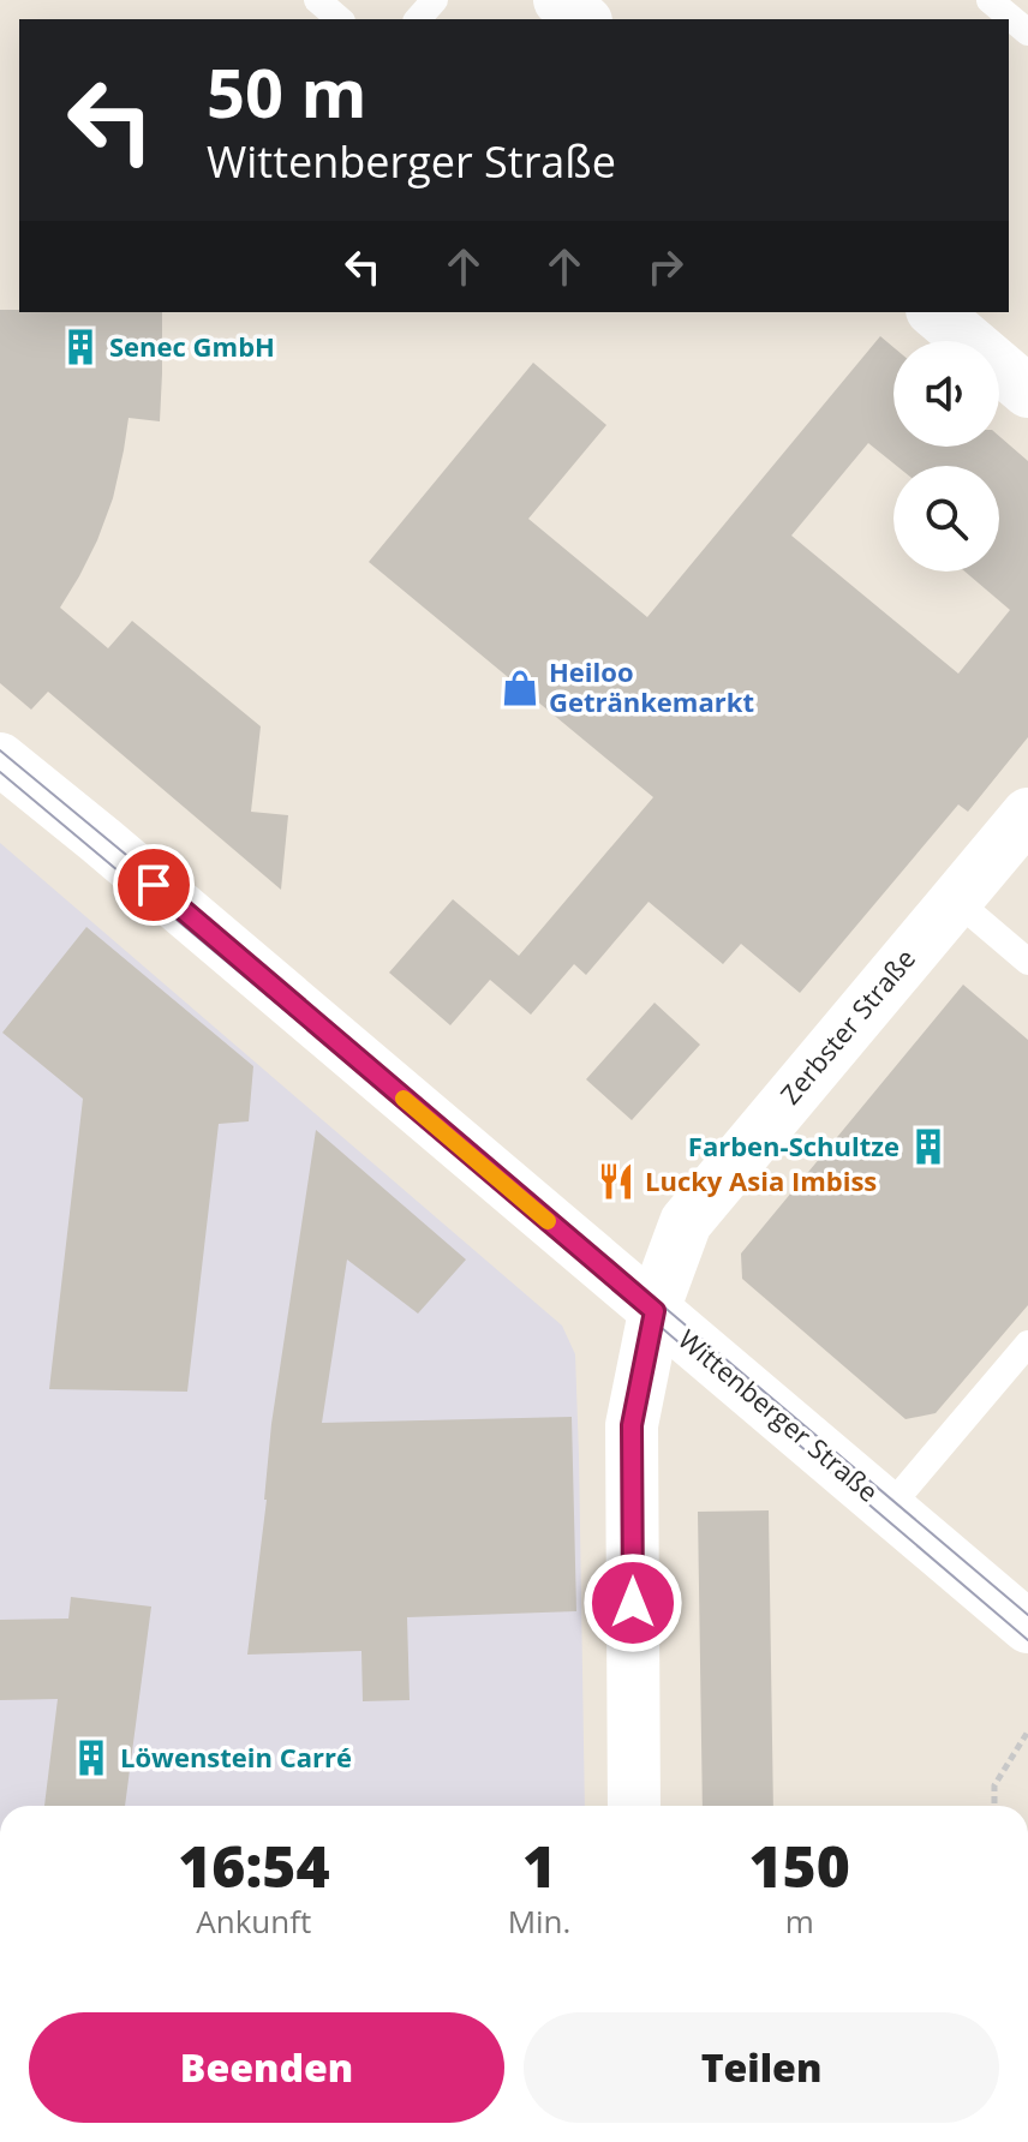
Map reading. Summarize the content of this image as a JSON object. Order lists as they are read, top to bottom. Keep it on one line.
{"streets":{"main road":["Zerbster Straße","Wittenberger Straße"]},"crossings":[["Zerbster Straße","Wittenberger Straße"]],"places":{"building":["Senec GmbH","Farben-Schultze","Löwenstein Carré"],"shop":["Heiloo Getränkemarkt"],"restaurant":["Lucky Asia Imbiss"]},"page":{"turn":["50 m","Wittenberger Straße"],"eta":["16:54","Ankunft","1","Min.","150","m"],"buttons":["Beenden","Teilen"]}}
